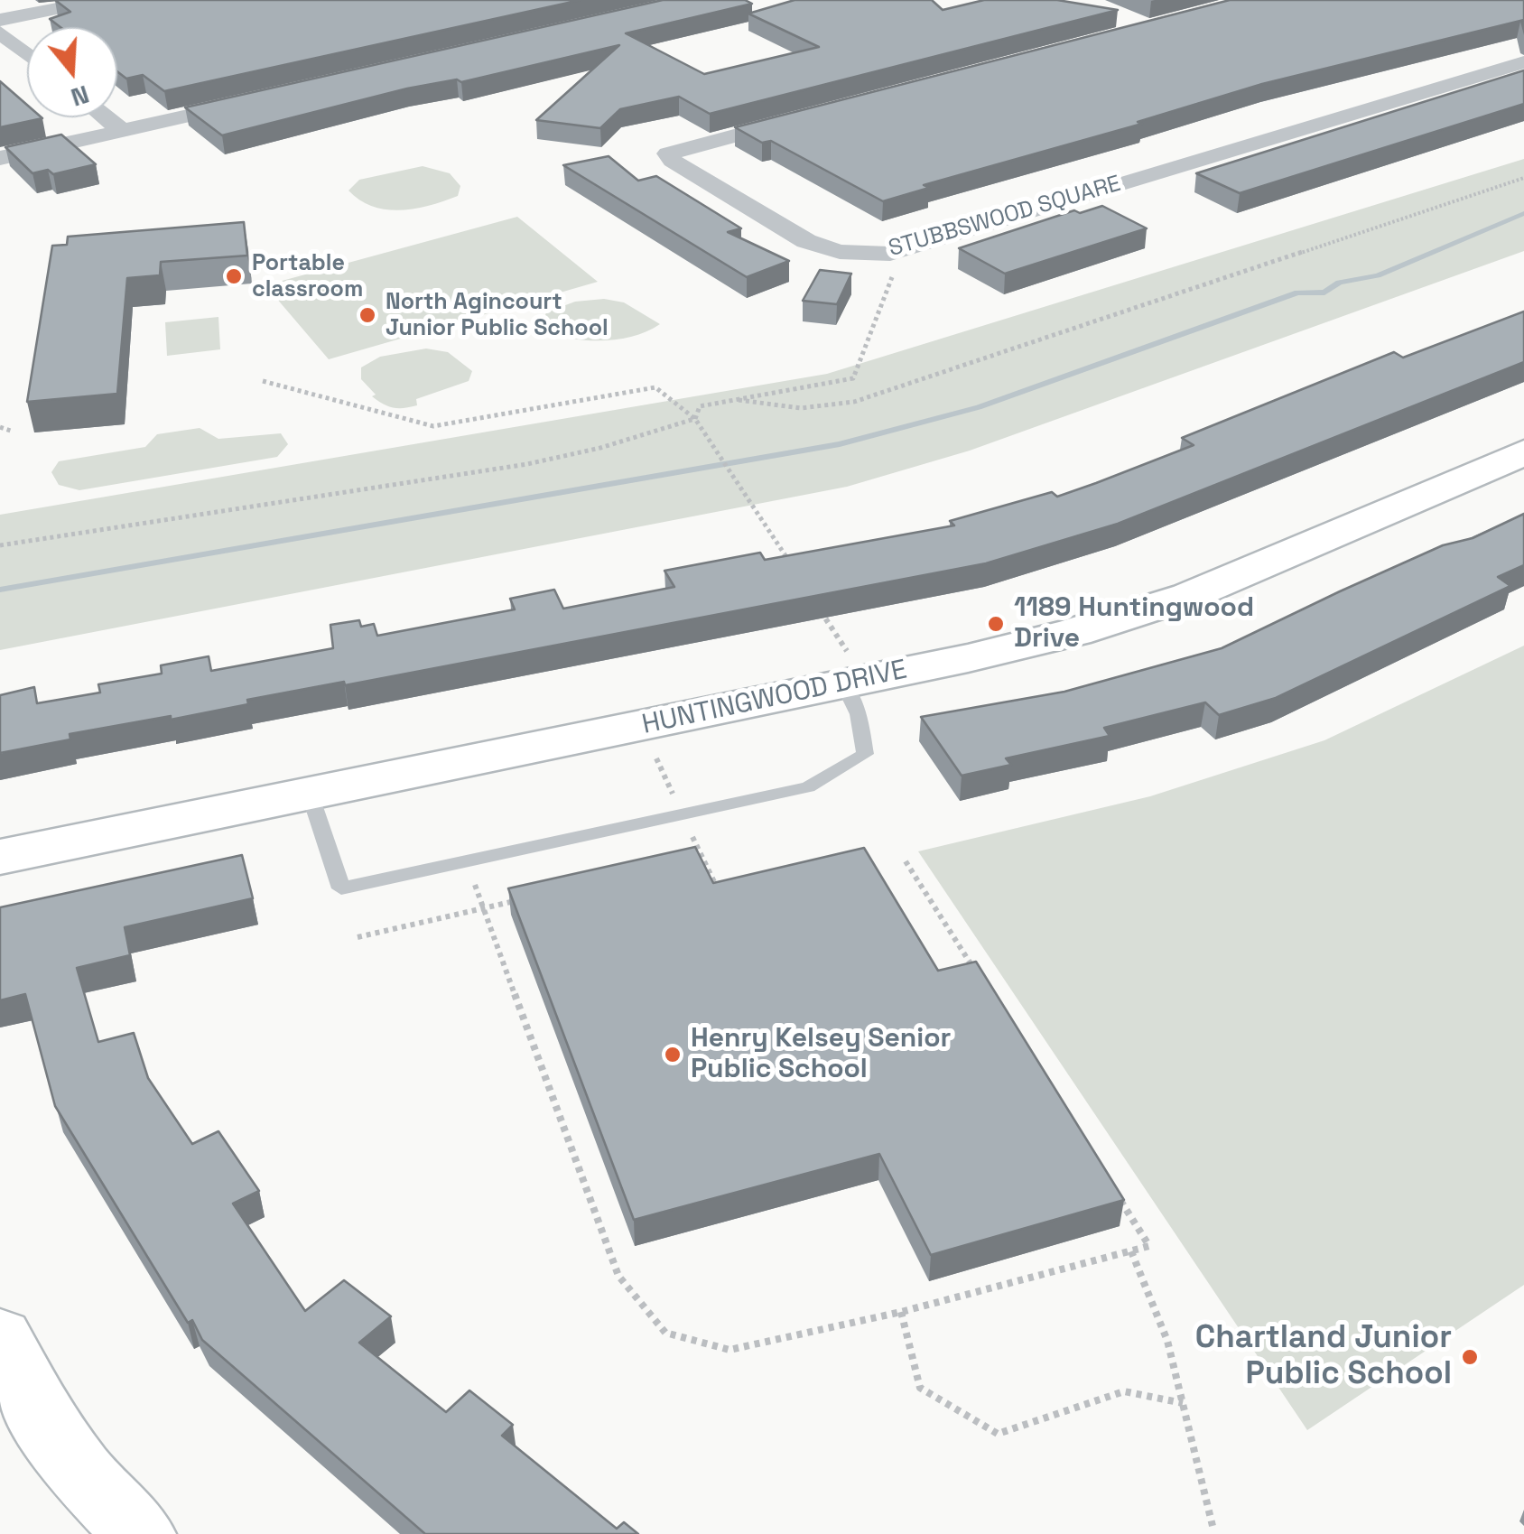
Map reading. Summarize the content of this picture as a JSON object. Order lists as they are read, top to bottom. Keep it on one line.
{"streets":{"street":["STUBBSWOOD SQUARE","HUNTINGWOOD DRIVE"]},"places":["Portable classroom","North Agincourt Junior Public School","1189 Huntingwood Drive","Henry Kelsey Senior Public School","Chartland Junior Public School"],"north":"bottom"}
